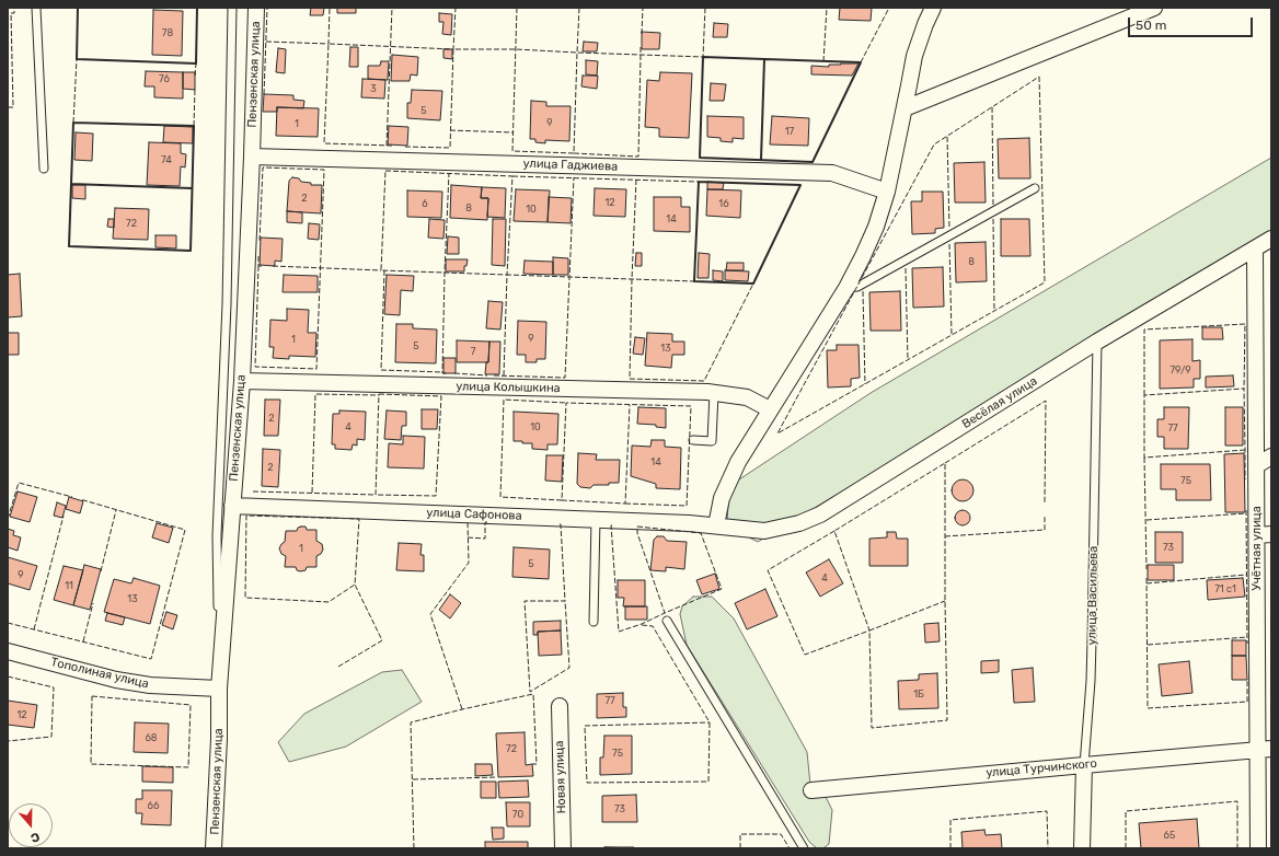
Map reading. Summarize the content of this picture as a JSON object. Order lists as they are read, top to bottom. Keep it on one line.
{"streets":{"street":["Пензенская улица","улица Гаджиева","улица Колышкина","Весёлая улица","улица Сафонова","Учётная улица","улица Васильева","Тополиная улица","улица Турчинского","Новая улица"]},"crossings":[["Пензенская улица","улица Гаджиева"],["Пензенская улица","улица Колышкина"],["Пензенская улица","улица Сафонова"],["Пензенская улица","Тополиная улица"],["Весёлая улица","улица Сафонова"],["Весёлая улица","Учётная улица"],["Весёлая улица","улица Васильева"],["Учётная улица","улица Турчинского"],["улица Васильева","улица Турчинского"]],"house_numbers":["78","76","3","5","9","1","17","74","2","12","6","16","8","10","14","72","8","9","1","5","13","7","79/9","2","4","10","77","14","2","75","73","1","5","9","4","11","71 с1","13","1Б","77","12","68","72","75","66","73","70","65"],"scale_bar":"50 m","north":"bottom"}
